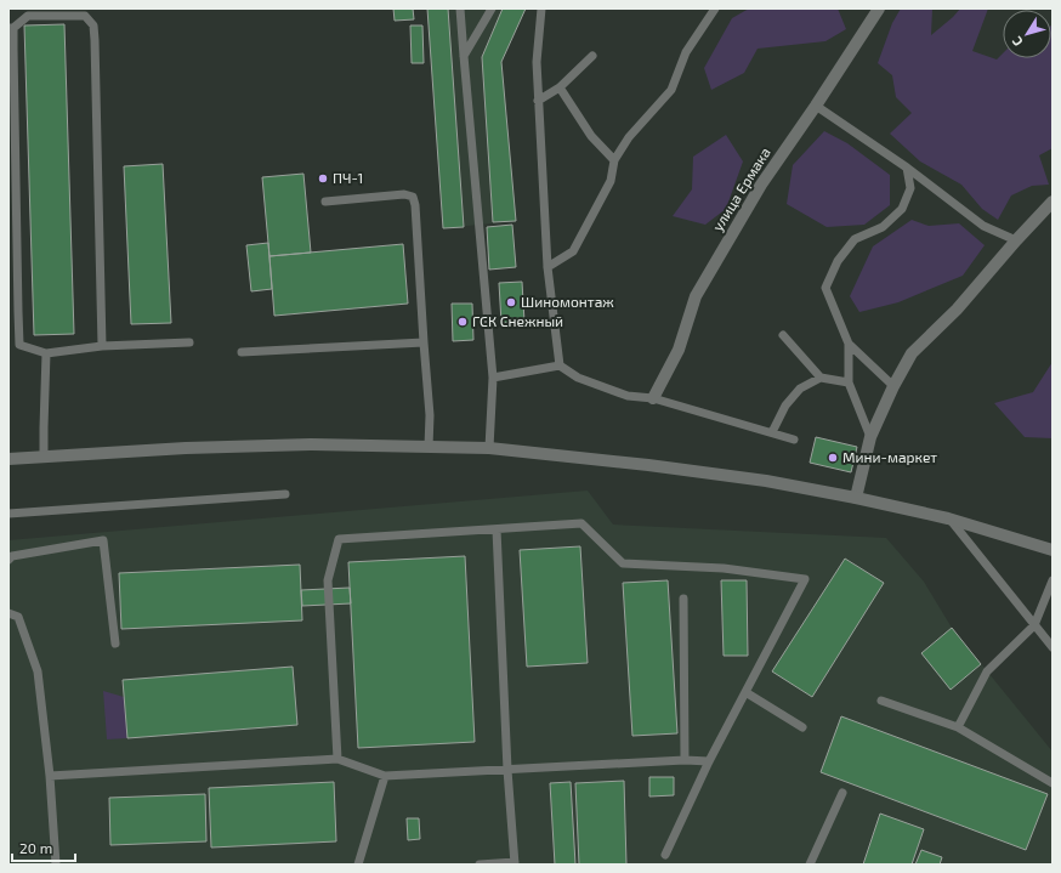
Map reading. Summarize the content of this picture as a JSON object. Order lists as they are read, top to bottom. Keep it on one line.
{"streets":{"street":["улица Ермака"]},"places":["ПЧ-1","Шиномонтаж","ГСК Снежный","Мини-маркет"],"scale_bar":"20 m","north":"bottom left"}
